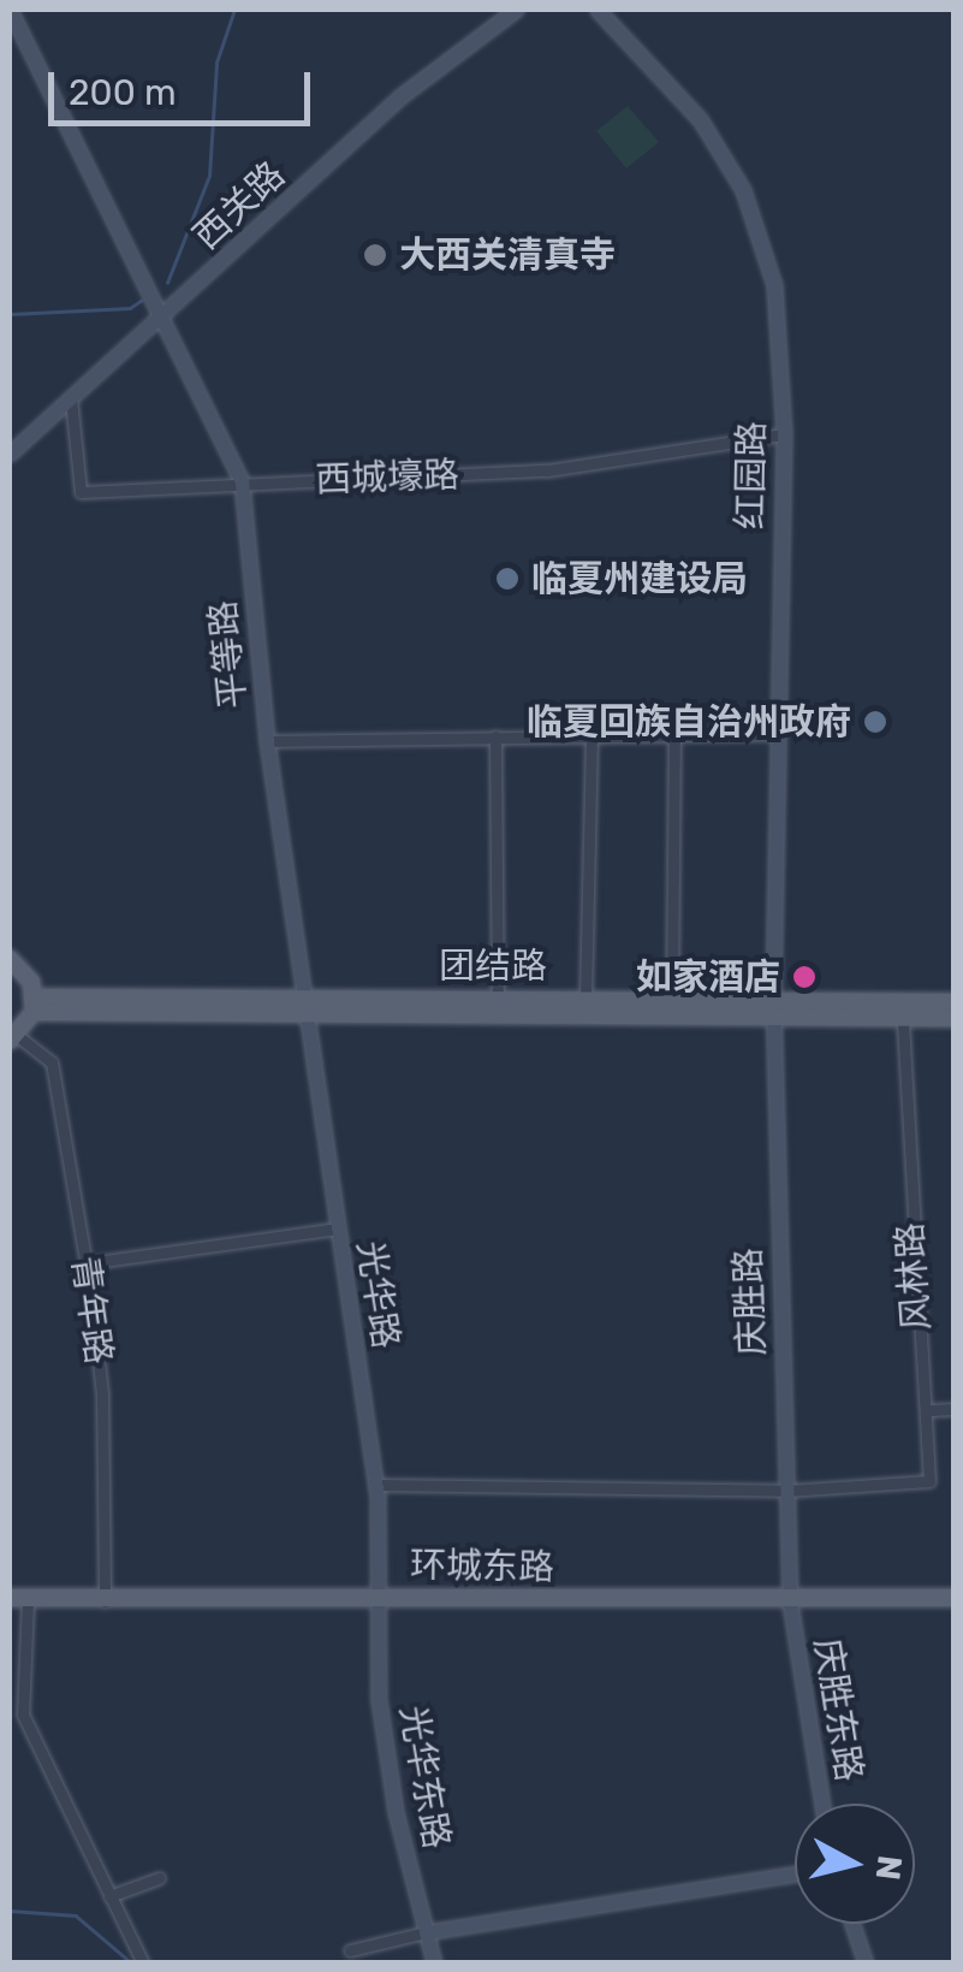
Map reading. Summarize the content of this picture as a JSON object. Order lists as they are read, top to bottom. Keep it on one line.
{"streets":{"main road":["西关路","红园路","平等路","团结路","光华路","庆胜路","环城东路","庆胜东路","光华东路"],"street":["西城壕路","风林路","青年路"]},"crossings":[["西关路","西城壕路"],["西关路","平等路"],["红园路","西城壕路"],["红园路","团结路"],["红园路","庆胜路"],["西城壕路","平等路"],["平等路","团结路"],["平等路","光华路"],["团结路","风林路"],["团结路","光华路"],["团结路","庆胜路"],["风林路","庆胜路"],["光华路","环城东路"],["光华路","光华东路"],["庆胜路","环城东路"],["庆胜路","庆胜东路"],["青年路","环城东路"],["环城东路","庆胜东路"],["环城东路","光华东路"]],"places":["大西关清真寺","临夏州建设局","临夏回族自治州政府","如家酒店"],"scale_bar":"200 m","north":"right"}
